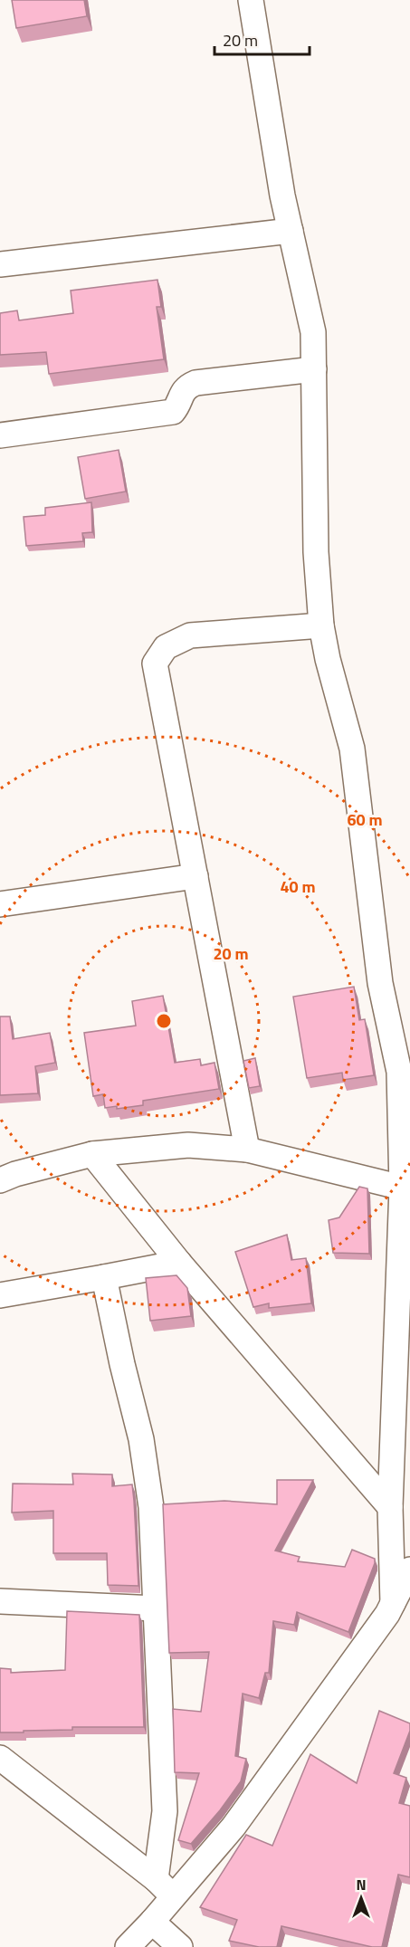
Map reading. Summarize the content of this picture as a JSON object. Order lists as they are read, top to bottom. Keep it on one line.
{"scale_bar":"20 m","north":"top","rings":["60 m","40 m","20 m"]}
